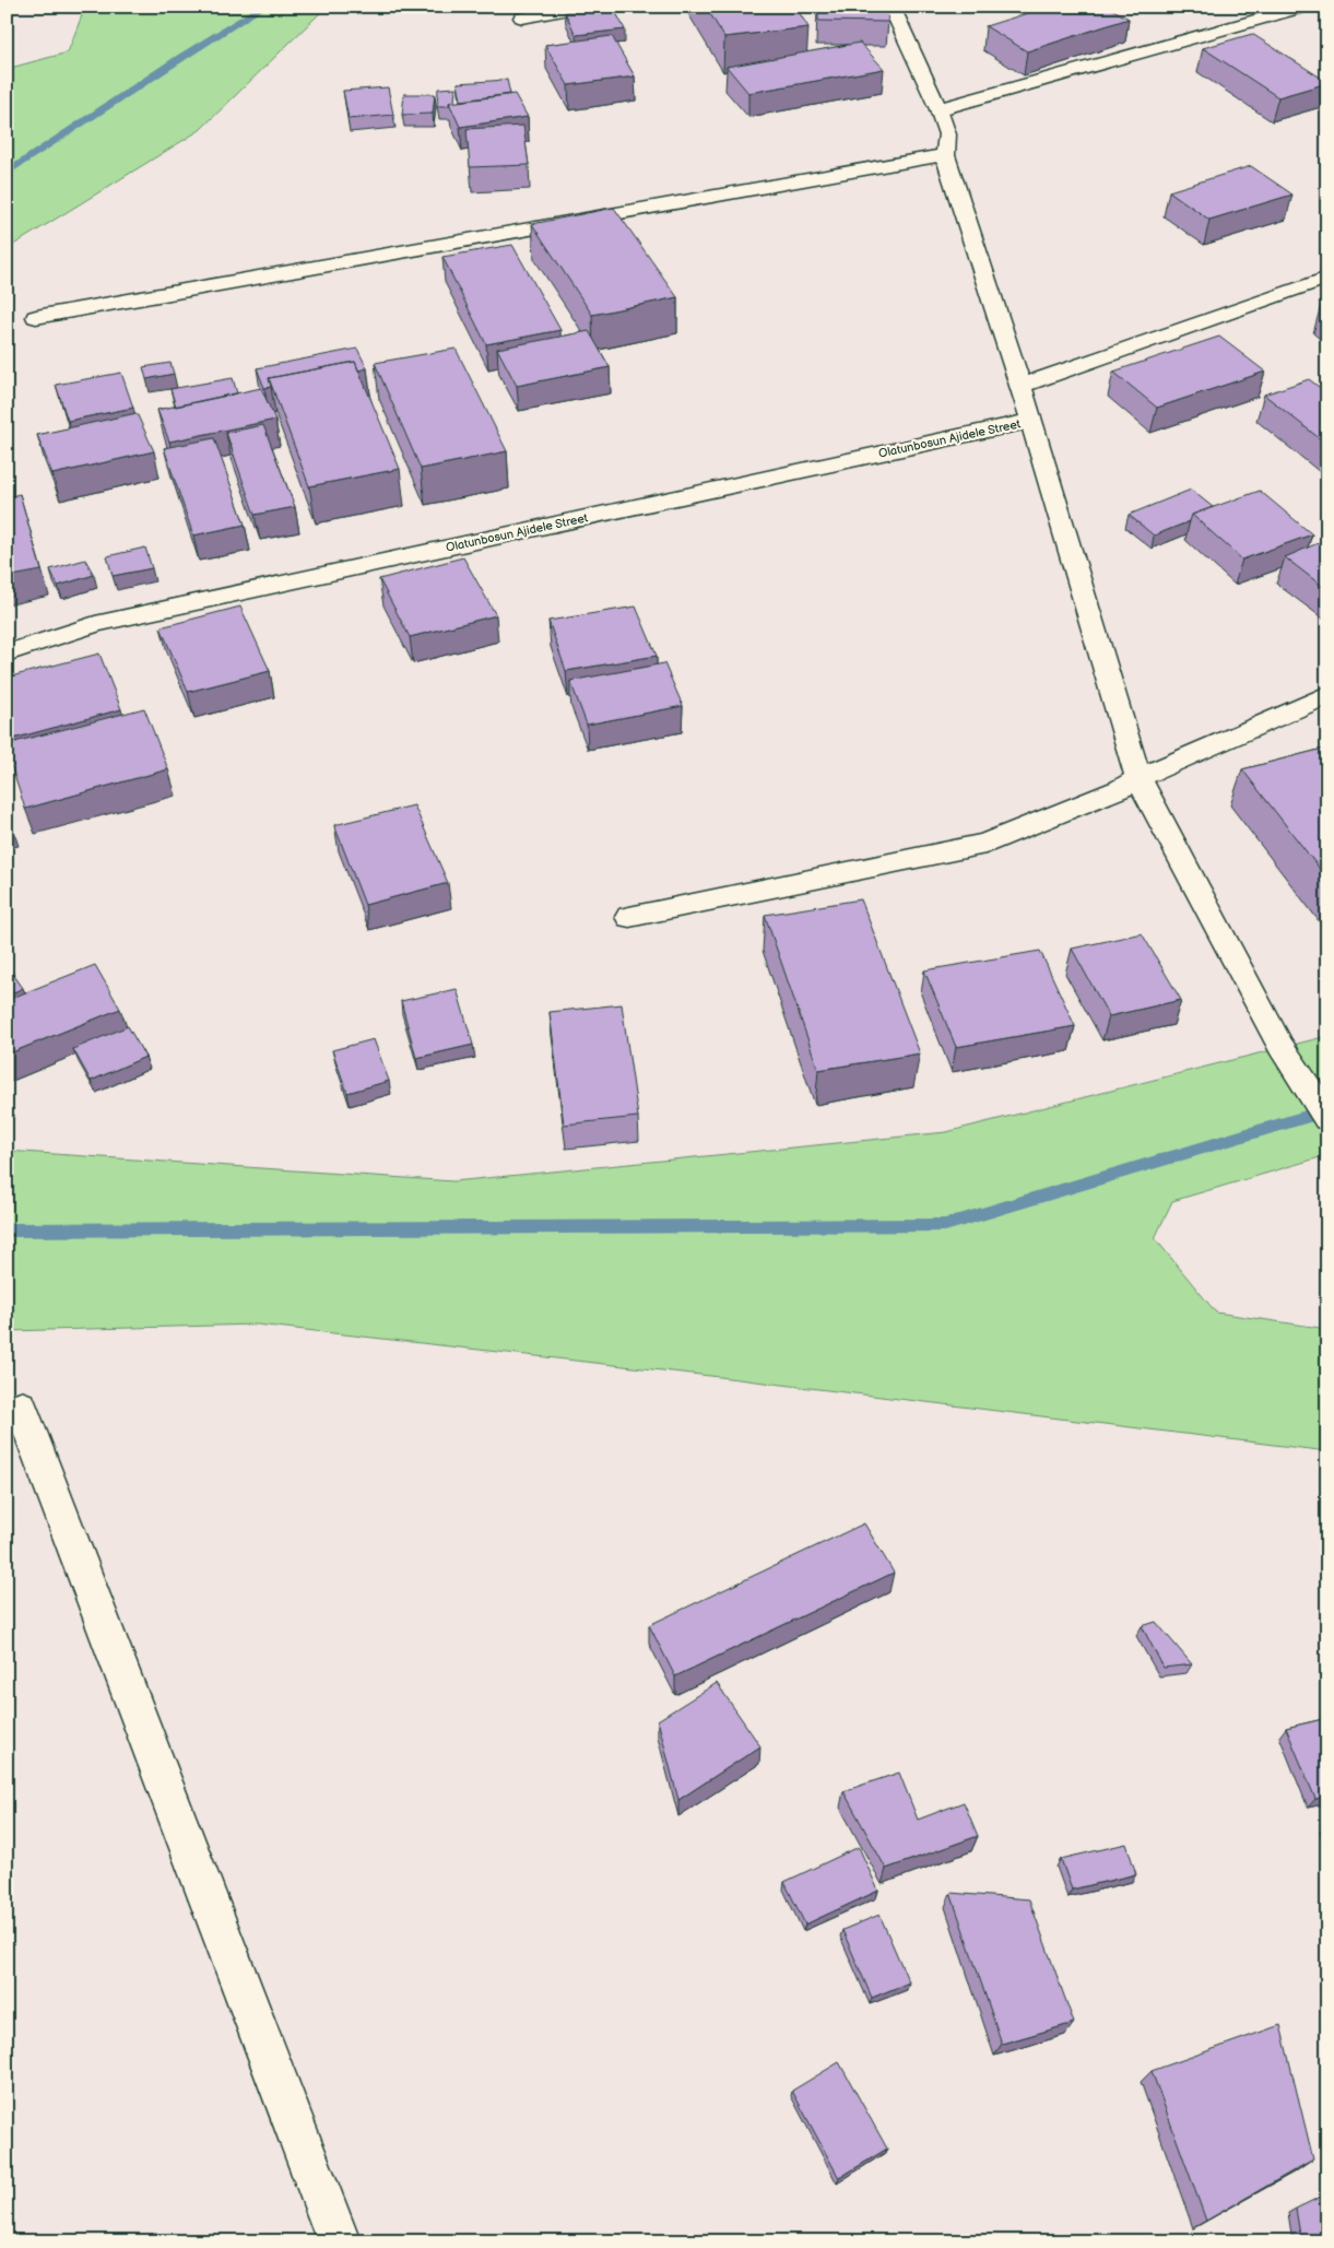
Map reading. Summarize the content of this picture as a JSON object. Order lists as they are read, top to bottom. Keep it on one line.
{"streets":{"street":["Olatunbosun Ajidele Street"]}}
